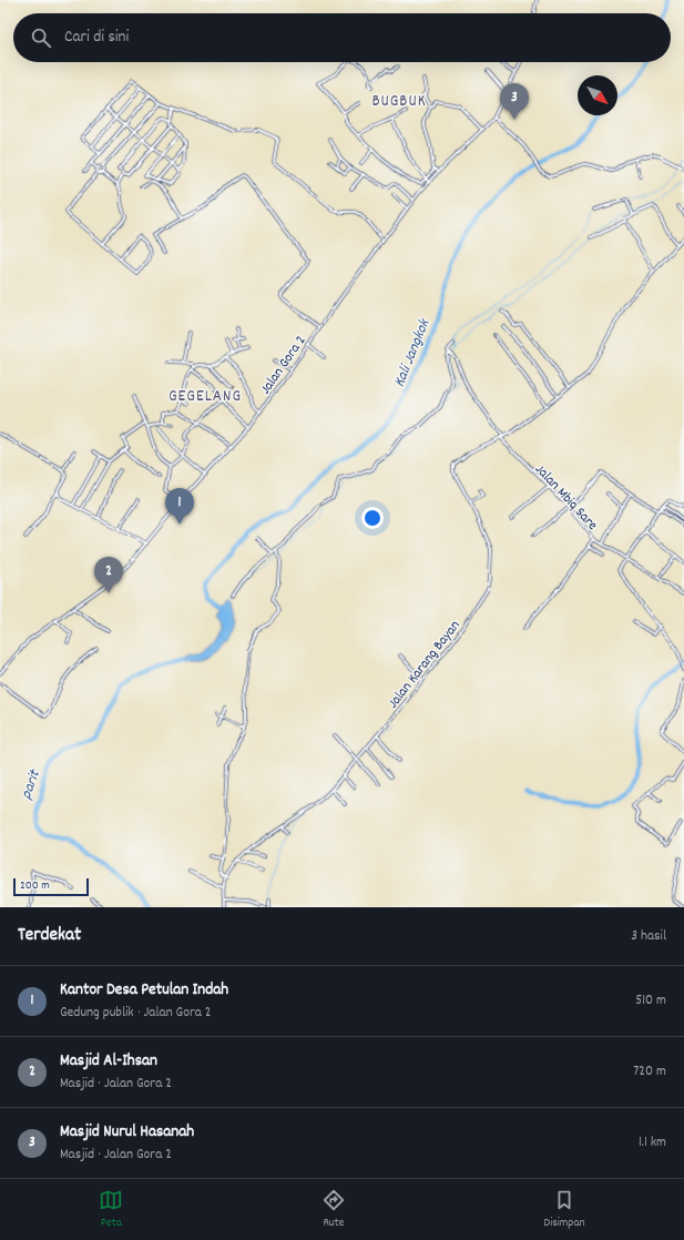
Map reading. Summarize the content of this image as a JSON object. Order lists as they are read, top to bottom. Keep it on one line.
{"streets":{"street":["Jalan Gora 2","Jalan Mbiq Sare","Jalan Karang Bayan"]},"crossings":[["Jalan Mbiq Sare","Jalan Karang Bayan"]],"districts":["BUGBUK","GEGELANG"],"water":["Kali Jangkok","parit"],"scale_bar":"200 m","north":"bottom right","page":{"search":"Cari di sini","pins":["3","1","2"],"scale":"200 m","heading":["Terdekat","3 hasil"],"list":[{"mark":"1","name":"Kantor Desa Petulan Indah","note":"Gedung publik · Jalan Gora 2","value":"510 m"},{"mark":"2","name":"Masjid Al-Ihsan","note":"Masjid · Jalan Gora 2","value":"720 m"},{"mark":"3","name":"Masjid Nurul Hasanah","note":"Masjid · Jalan Gora 2","value":"1.1 km"}],"nav":["Peta","Rute","Disimpan"]}}
